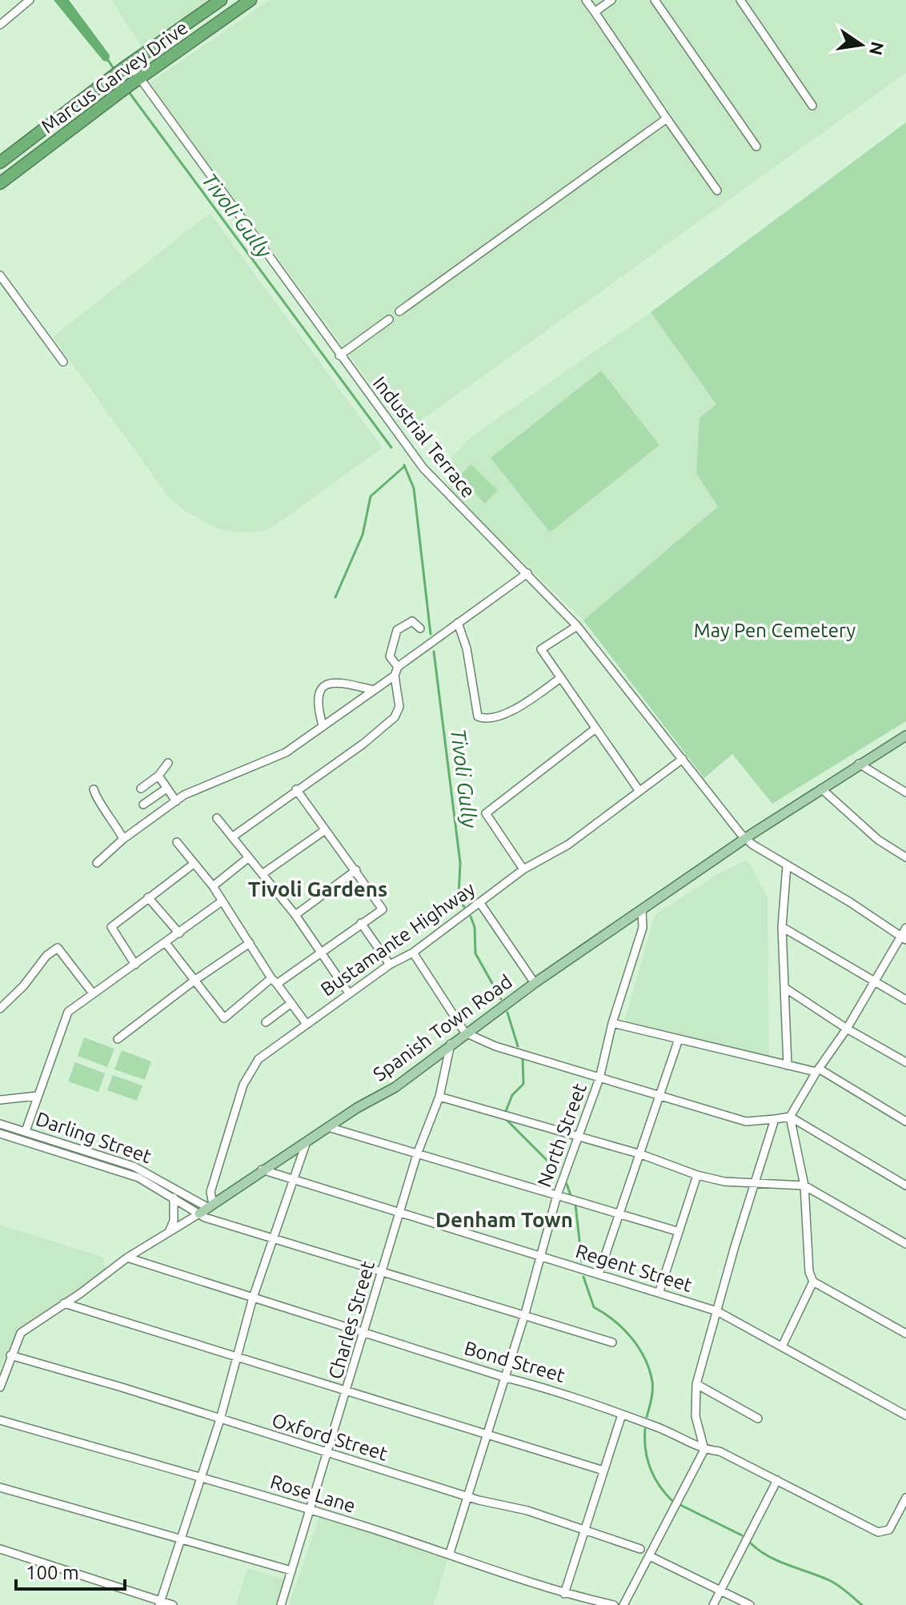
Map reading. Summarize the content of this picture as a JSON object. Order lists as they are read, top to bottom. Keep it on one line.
{"streets":{"highway":["Marcus Garvey Drive"],"main road":["Spanish Town Road"],"street":["Industrial Terrace","Bustamante Highway","North Street","Darling Street","Regent Street","Charles Street","Bond Street","Oxford Street","Rose Lane"]},"crossings":[["Marcus Garvey Drive","Industrial Terrace"],["Industrial Terrace","Bustamante Highway"],["Industrial Terrace","Spanish Town Road"],["Bustamante Highway","Spanish Town Road"],["Bustamante Highway","Darling Street"],["Spanish Town Road","North Street"],["Spanish Town Road","Darling Street"],["Spanish Town Road","Regent Street"],["Spanish Town Road","Charles Street"],["Spanish Town Road","Bond Street"],["Spanish Town Road","Oxford Street"],["North Street","Regent Street"],["North Street","Bond Street"],["North Street","Oxford Street"],["North Street","Rose Lane"],["Regent Street","Charles Street"],["Charles Street","Bond Street"],["Charles Street","Oxford Street"],["Charles Street","Rose Lane"]],"districts":["Tivoli Gardens","Denham Town"],"water":["Tivoli Gully"],"parks":["May Pen Cemetery"],"scale_bar":"100 m","north":"right"}
